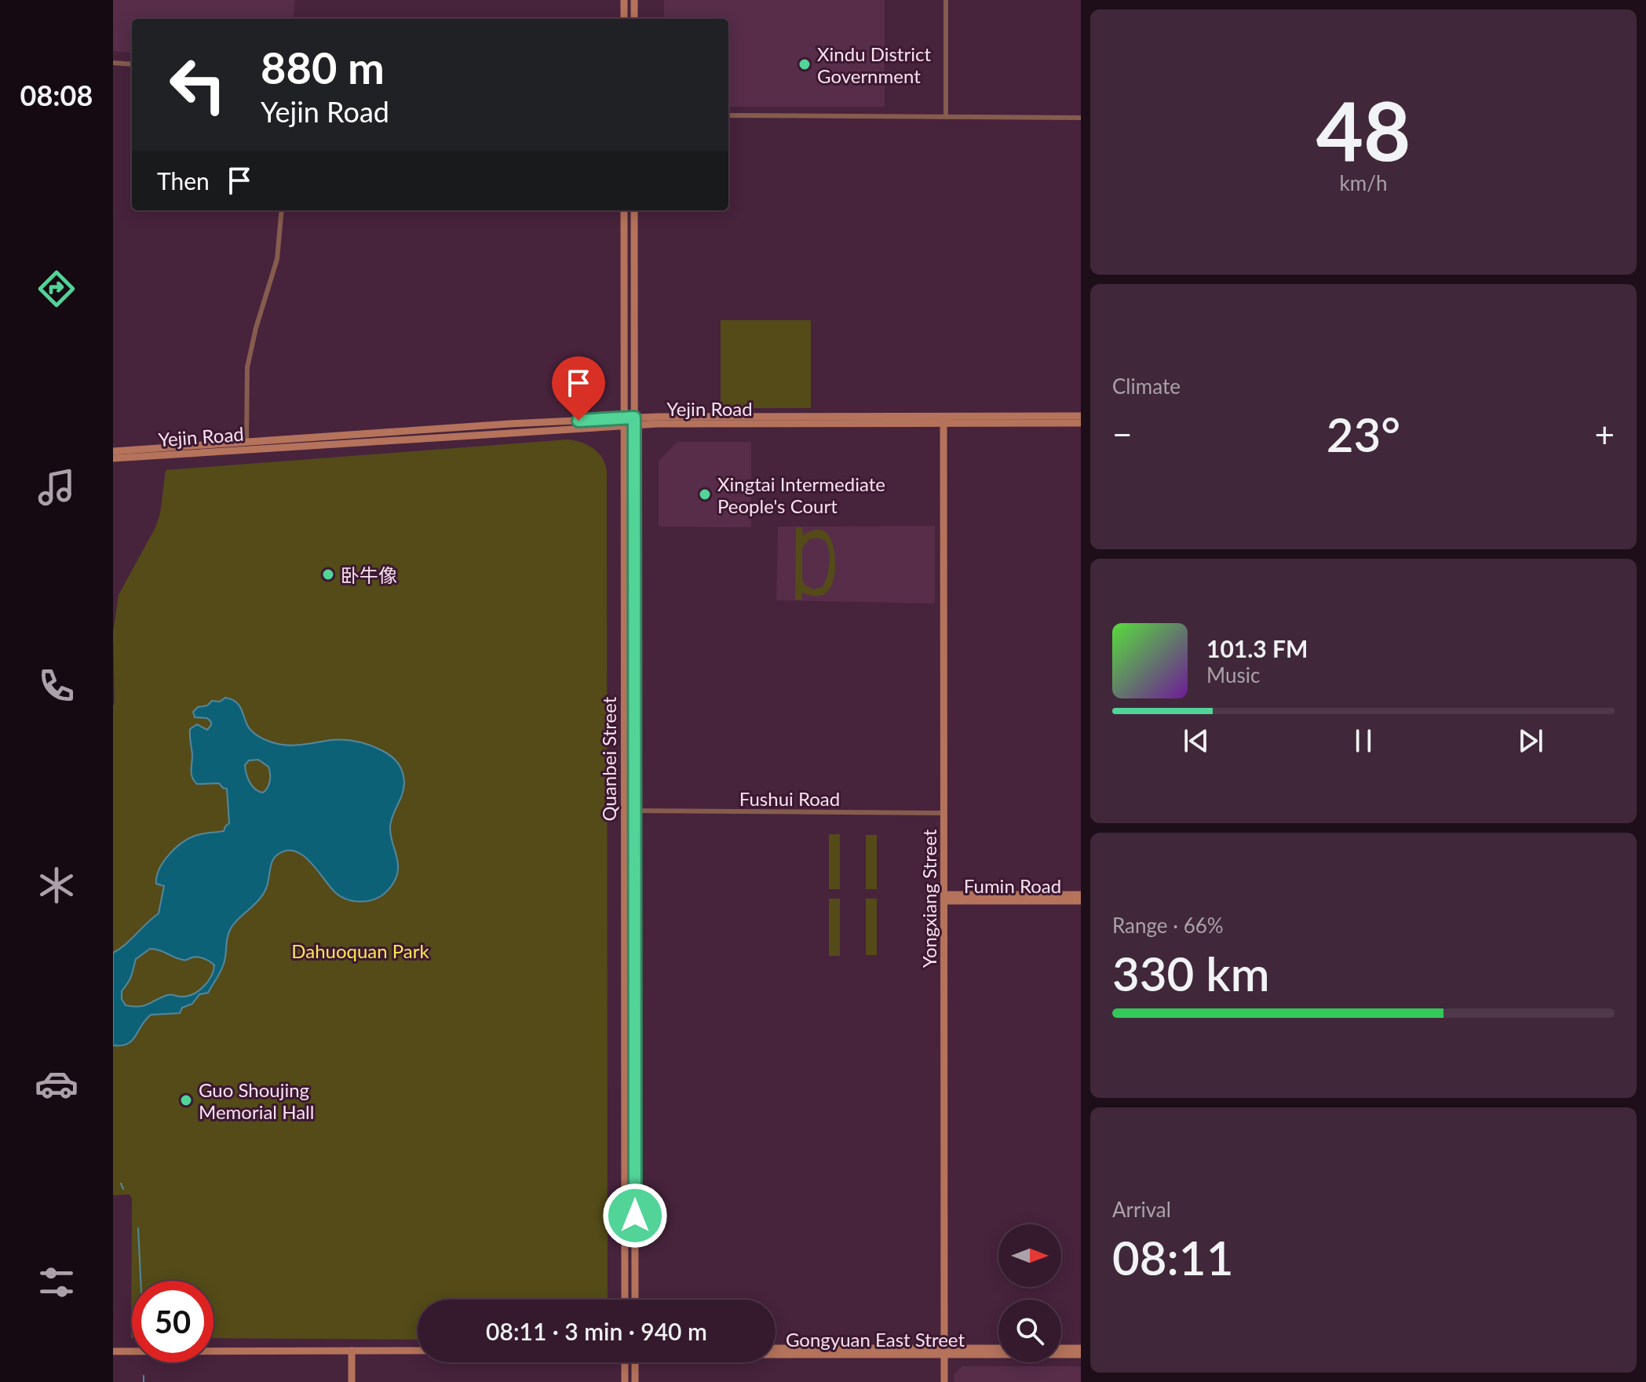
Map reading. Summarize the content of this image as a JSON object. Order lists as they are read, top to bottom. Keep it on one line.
{"streets":{"street":["Yejin Road","Quanbei Street","Fushui Road","Fumin Road","Yongxiang Street","Gongyuan East Street"]},"crossings":[["Yejin Road","Quanbei Street"],["Yejin Road","Yongxiang Street"],["Quanbei Street","Fushui Road"],["Fushui Road","Yongxiang Street"],["Fumin Road","Yongxiang Street"],["Yongxiang Street","Gongyuan East Street"]],"parks":["Dahuoquan Park"],"places":["Xindu District Government","Xingtai Intermediate People's Court","卧牛像","Guo Shoujing Memorial Hall"],"north":"right","page":{"tabs":"08:08","tile":[["48","km/h"],"Climate",["Range · 66%","330 km"],["Arrival","08:11"]],"turn":["880 m","Yejin Road"],"then":"Then","heat":["−","23°","+"],"song":["101.3 FM","Music"],"limit":"50","trip":"08:11 · 3 min · 940 m"}}
